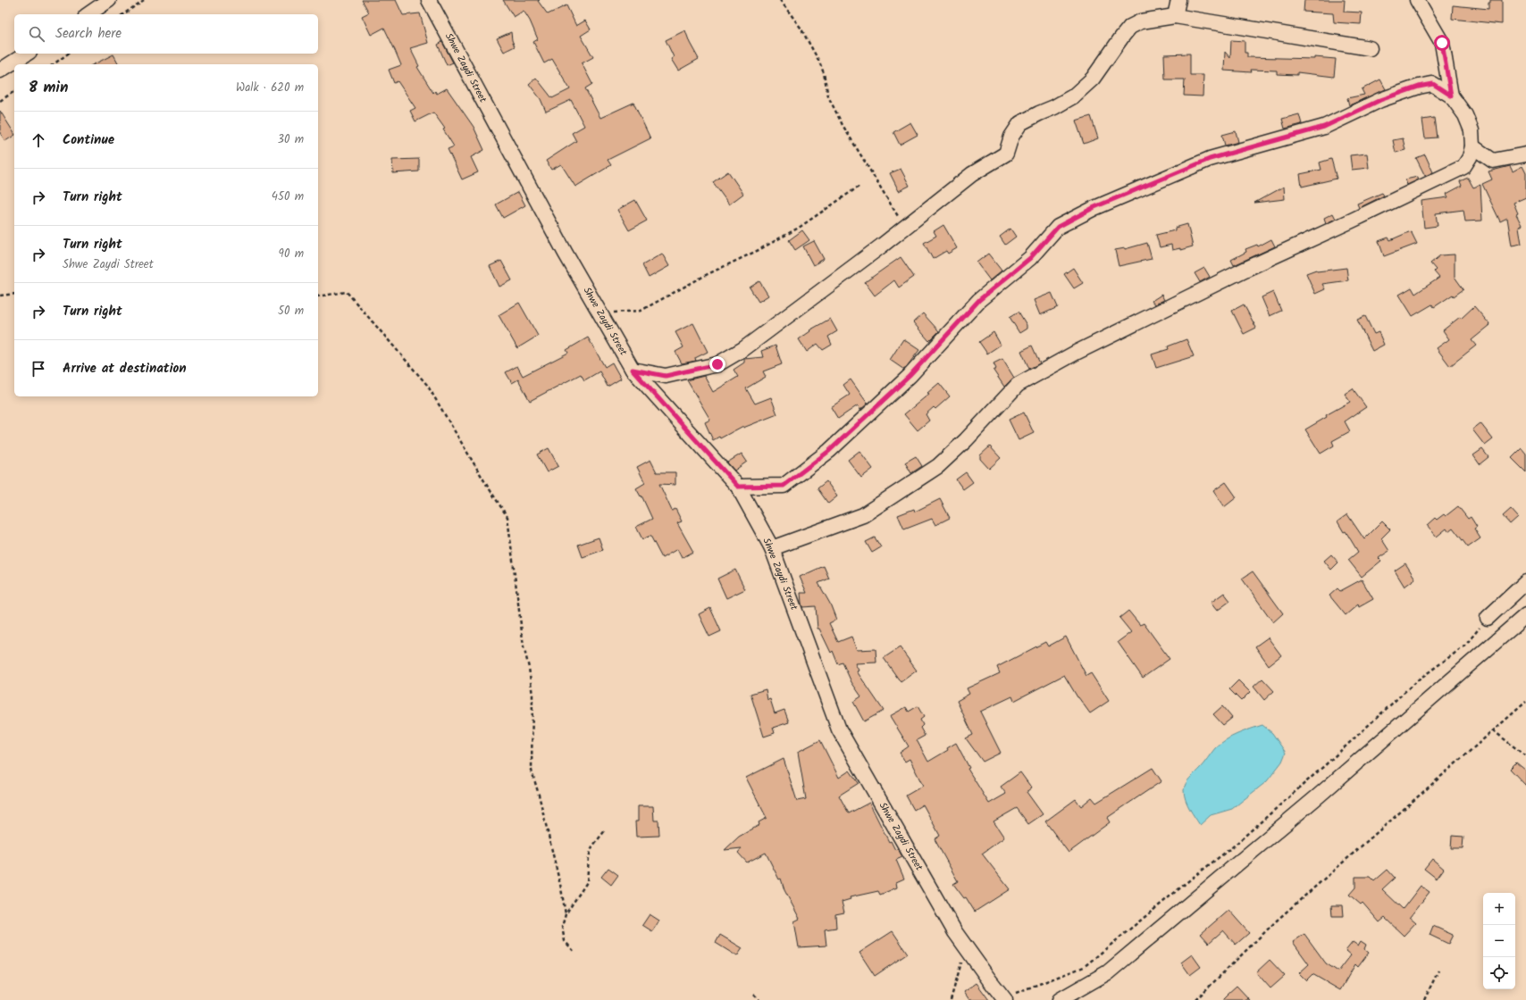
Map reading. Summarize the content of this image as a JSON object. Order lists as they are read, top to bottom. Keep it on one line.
{"streets":{"street":["Shwe Zaydi Street"]},"page":{"search":"Search here","heading":["8 min","Walk · 620 m"],"list":[["Continue","30 m"],["Turn right","450 m"],["Turn right","Shwe Zaydi Street","90 m"],["Turn right","50 m"],"Arrive at destination"],"map_buttons":["+","−"]}}
